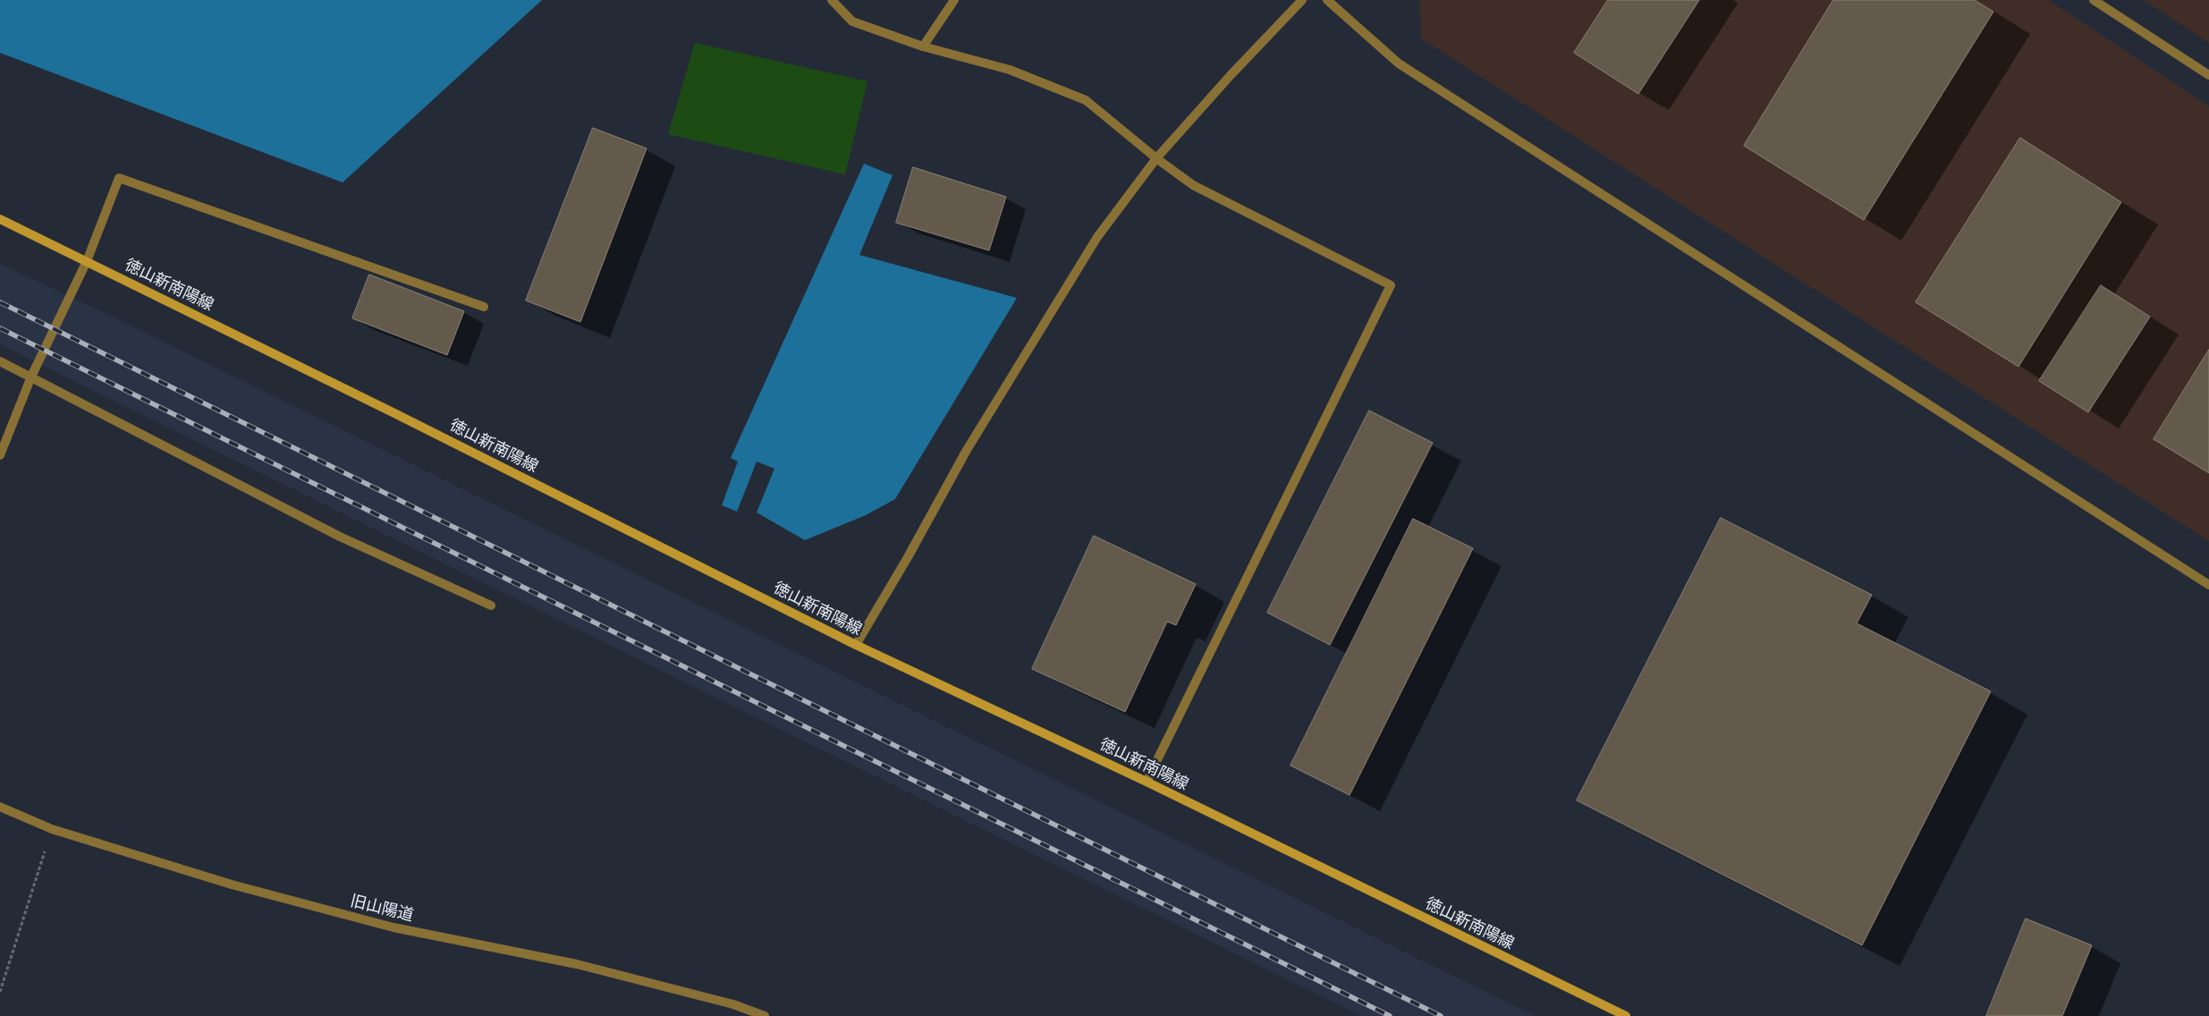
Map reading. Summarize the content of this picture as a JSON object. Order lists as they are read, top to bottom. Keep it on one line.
{"streets":{"main road":["徳山新南陽線"],"street":["旧山陽道"]}}
